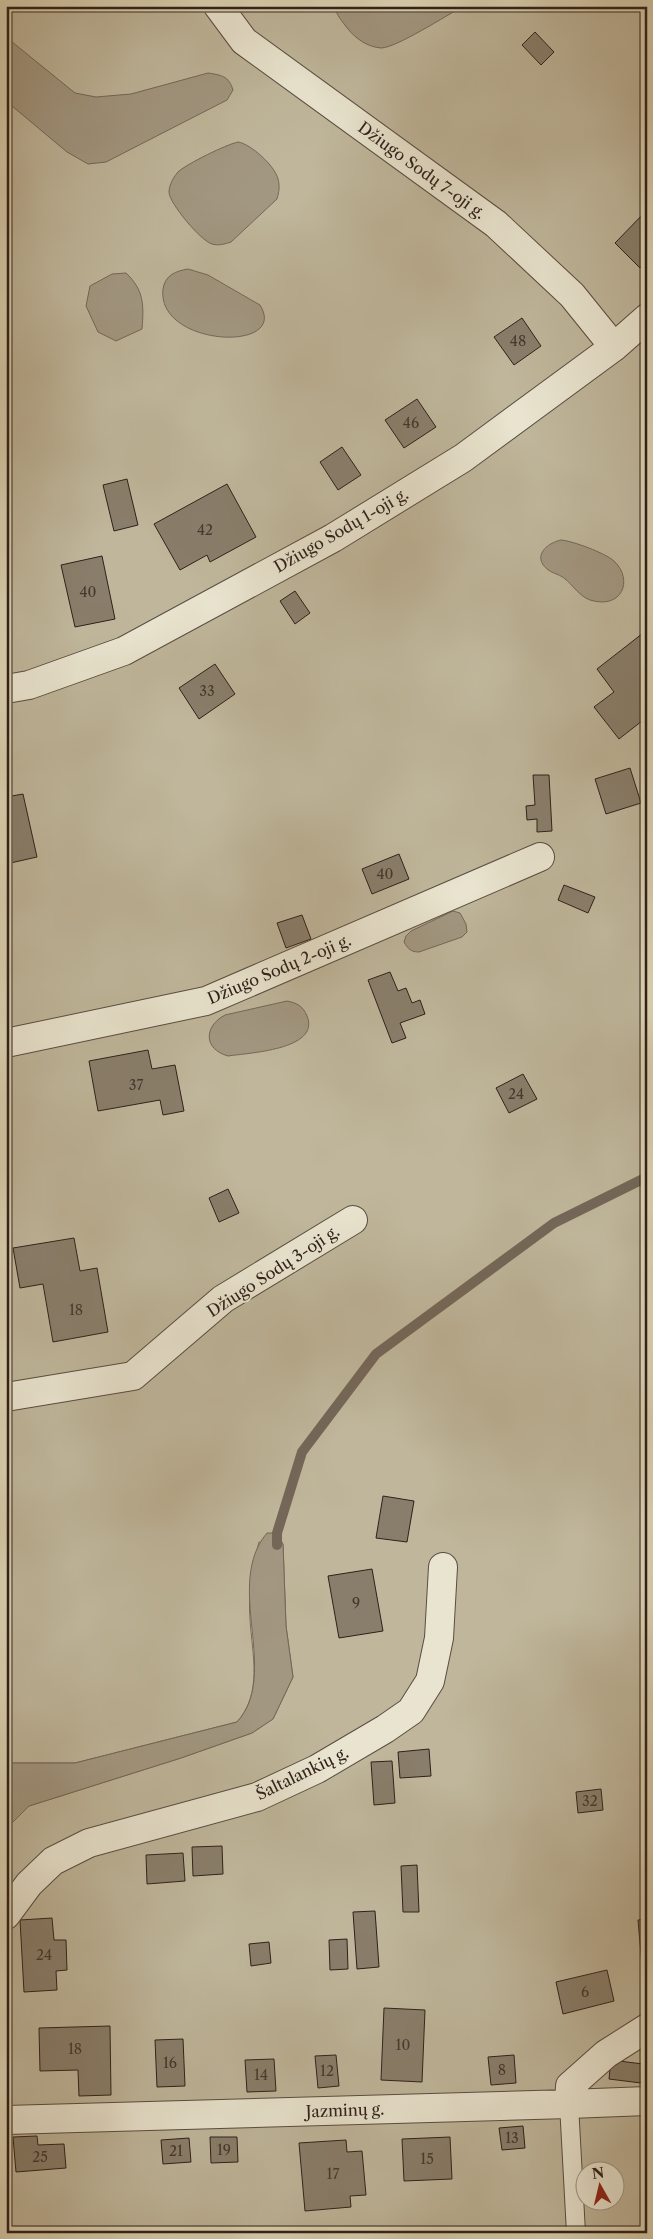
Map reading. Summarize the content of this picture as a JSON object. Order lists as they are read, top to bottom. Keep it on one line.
{"streets":{"street":["Džiugo Sodų 7-oji g.","Džiugo Sodų 1-oji g.","Džiugo Sodų 2-oji g.","Džiugo Sodų 3-oji g.","Šaltalankių g.","Jazminų g."]},"crossings":[["Džiugo Sodų 7-oji g.","Džiugo Sodų 1-oji g."]],"house_numbers":["48","46","42","40","33","40","37","24","18","9","32","24","6","10","18","16","8","12","14","13","19","21","25","15","17"],"north":"top"}
